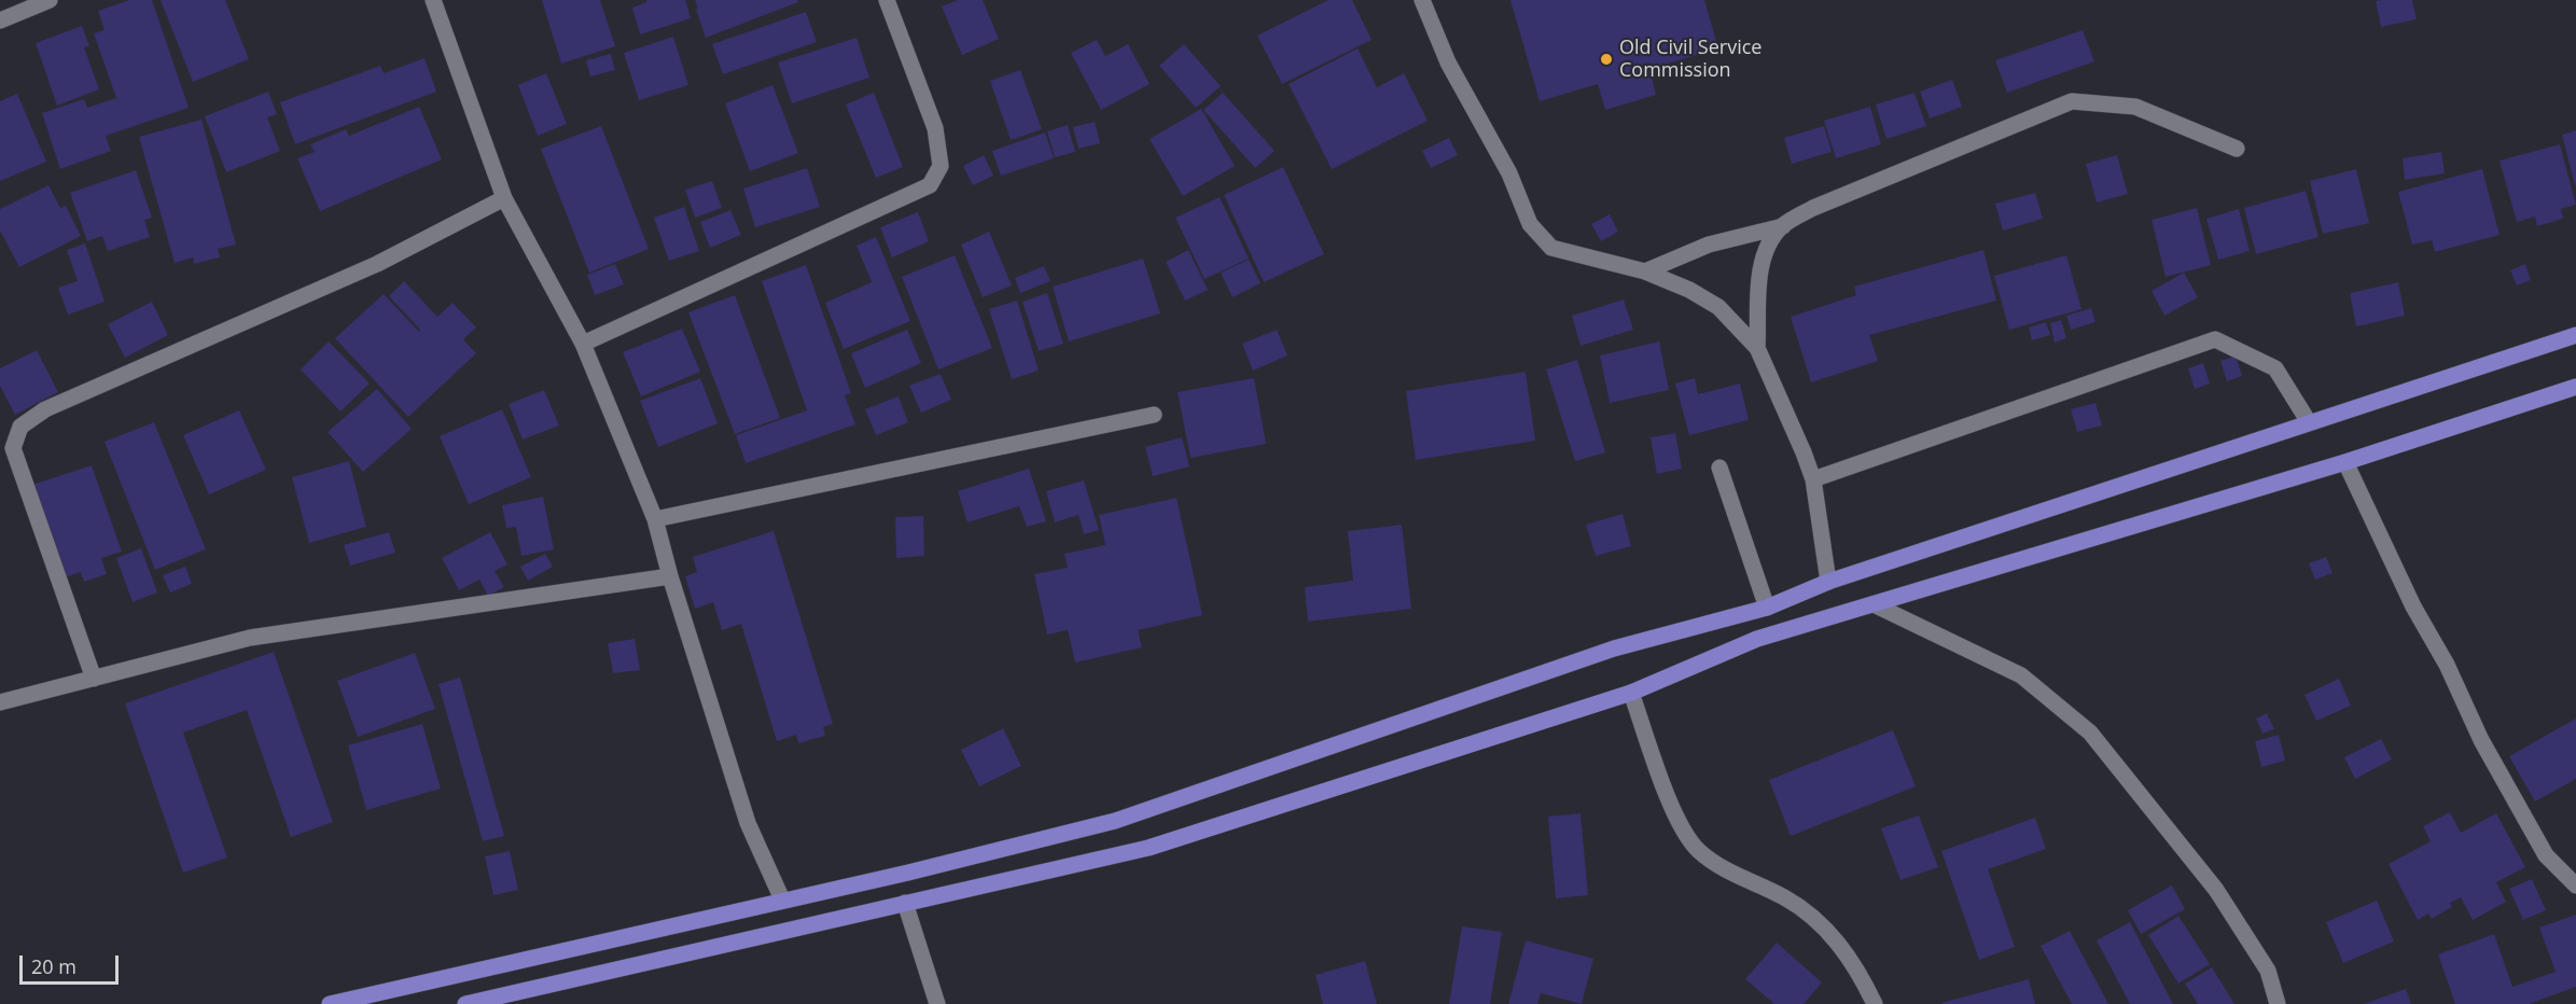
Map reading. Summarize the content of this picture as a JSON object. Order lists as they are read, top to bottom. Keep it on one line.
{"places":["Old Civil Service Commission"],"scale_bar":"20 m"}
